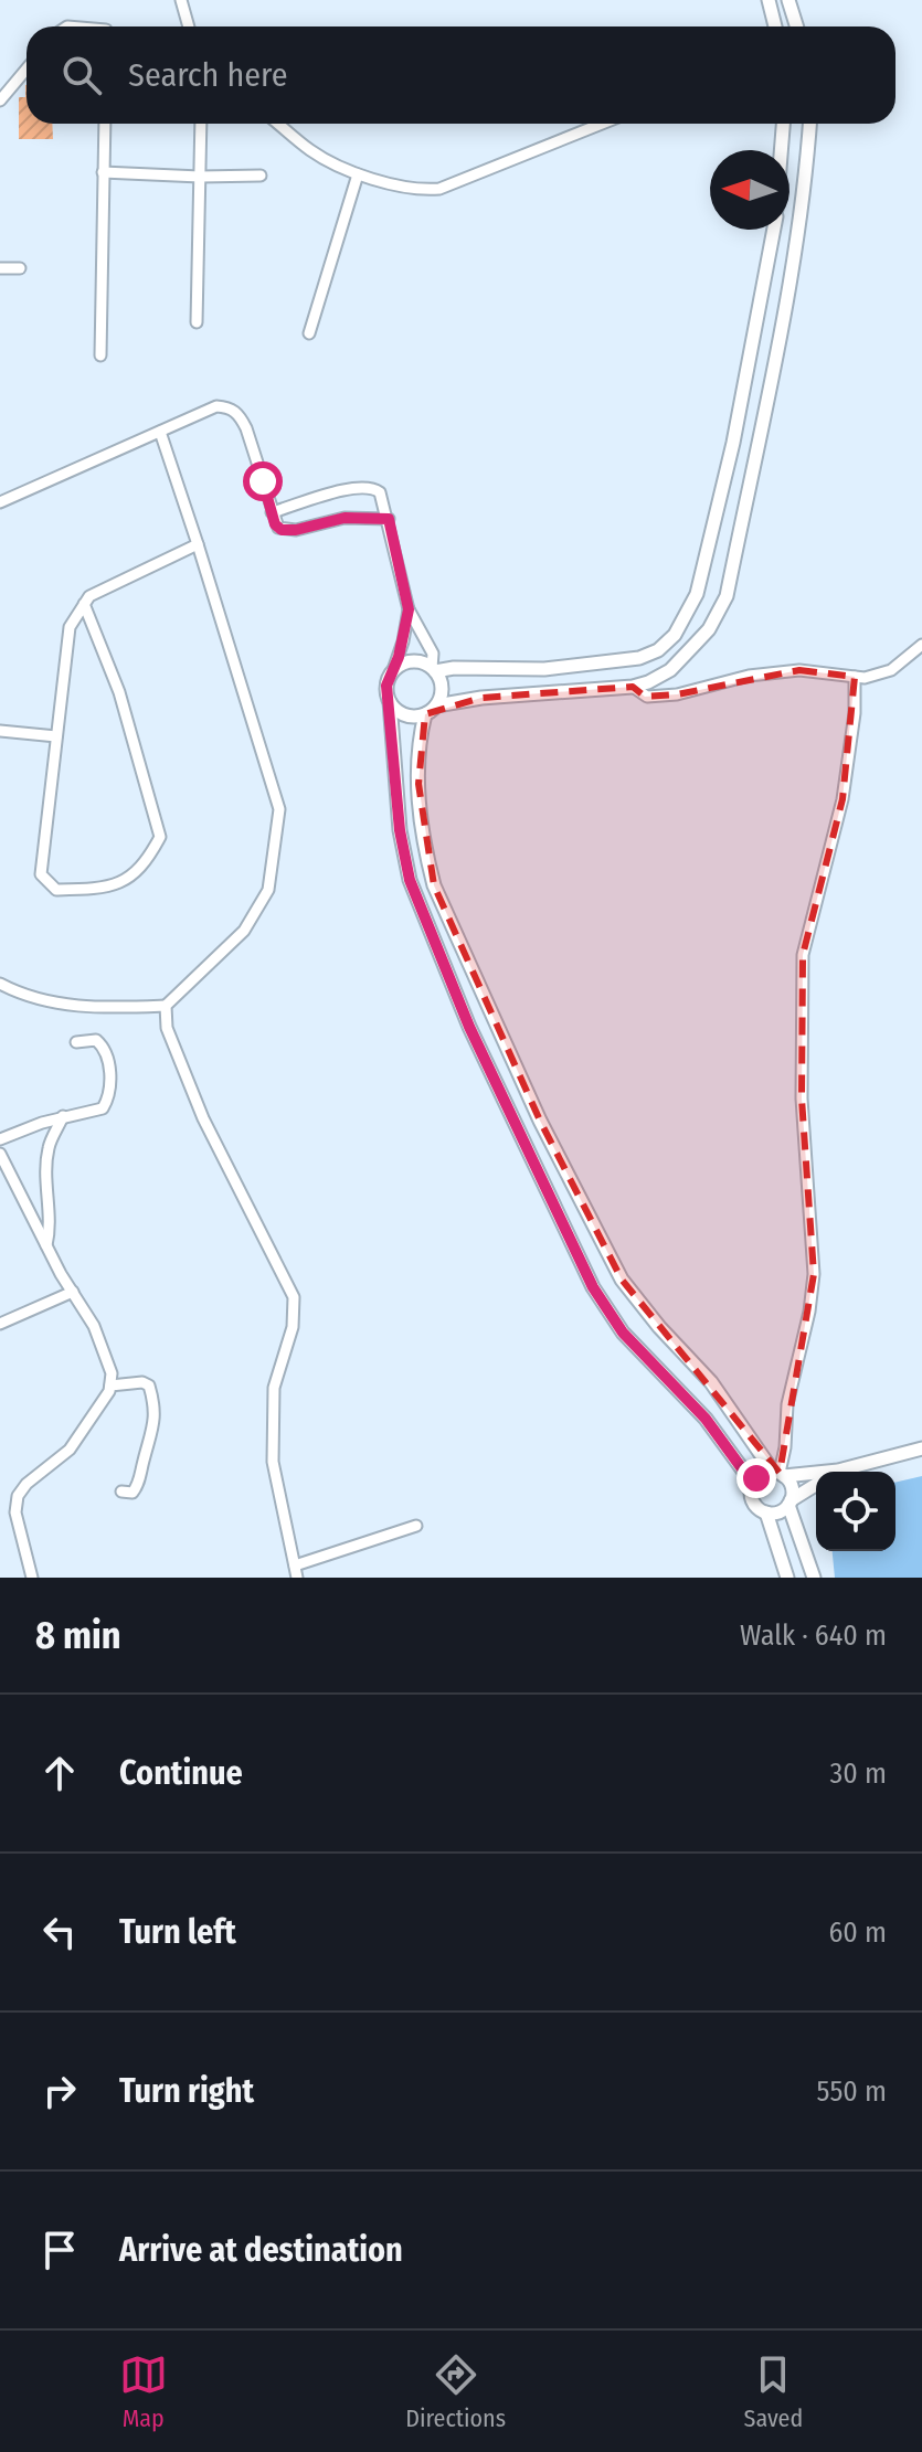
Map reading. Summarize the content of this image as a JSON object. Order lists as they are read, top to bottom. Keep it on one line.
{"north":"left","page":{"search":"Search here","heading":["8 min","Walk · 640 m"],"list":[["Continue","30 m"],["Turn left","60 m"],["Turn right","550 m"],"Arrive at destination"],"nav":["Map","Directions","Saved"]}}
